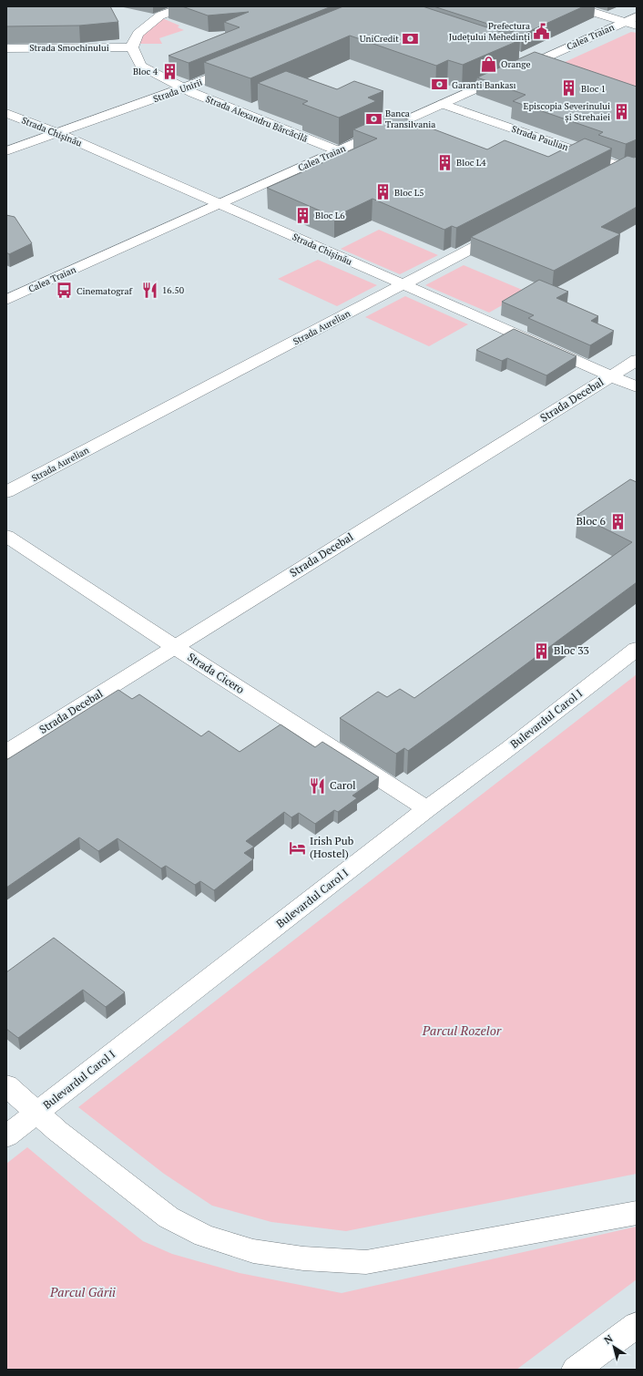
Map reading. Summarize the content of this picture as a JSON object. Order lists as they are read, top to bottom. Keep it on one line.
{"streets":{"street":["Calea Traian","Strada Smochinului","Strada Unirii","Strada Alexandru Bărcăcilă","Strada Chișinău","Strada Paulian","Strada Aurelian","Strada Decebal","Strada Cicero","Bulevardul Carol I"]},"crossings":[["Calea Traian","Strada Alexandru Bărcăcilă"],["Calea Traian","Strada Chișinău"],["Calea Traian","Strada Paulian"],["Strada Smochinului","Strada Alexandru Bărcăcilă"],["Strada Unirii","Strada Alexandru Bărcăcilă"],["Strada Unirii","Strada Chișinău"],["Strada Chișinău","Strada Aurelian"],["Strada Chișinău","Strada Decebal"],["Strada Decebal","Strada Cicero"],["Strada Cicero","Bulevardul Carol I"]],"parks":["Parcul Rozelor","Parcul Gării"],"places":{"public building":["Prefectura Județului Mehedinți"],"bank":["UniCredit","Garanti Bankası","Banca Transilvania"],"shop":["Orange"],"building":["Bloc 4","Bloc 1","Episcopia Severinului și Strehaiei","Bloc L4","Bloc L5","Bloc L6","Bloc 6","Bloc 33"],"restaurant":["16.50","Carol"],"bus stop":["Cinematograf"],"hotel":["Irish Pub (Hostel)"]},"north":"top left"}
